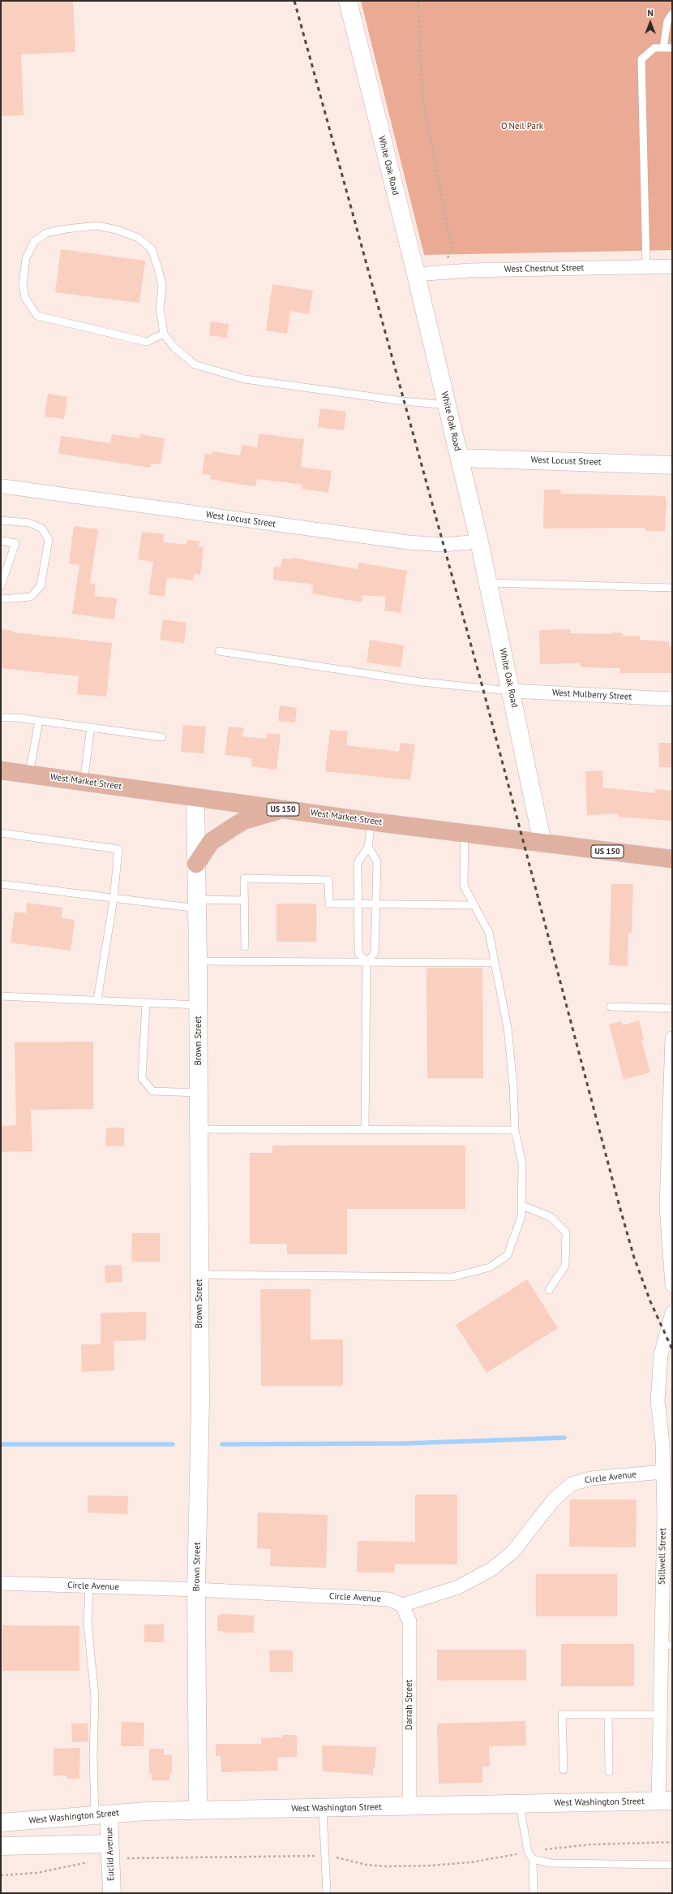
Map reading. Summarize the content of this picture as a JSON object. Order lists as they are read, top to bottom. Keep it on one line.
{"streets":{"main road":["West Market Street","US 150"],"street":["White Oak Road","West Chestnut Street","West Locust Street","West Mulberry Street","Brown Street","Circle Avenue","Stillwell Street","Darrah Street","West Washington Street","Euclid Avenue"]},"crossings":[["White Oak Road","West Chestnut Street"],["White Oak Road","West Locust Street"],["White Oak Road","West Mulberry Street"],["White Oak Road","West Market Street"],["West Market Street","Brown Street"],["Brown Street","Circle Avenue"],["Brown Street","West Washington Street"],["Circle Avenue","Stillwell Street"],["Circle Avenue","Darrah Street"],["Stillwell Street","West Washington Street"],["Darrah Street","West Washington Street"],["West Washington Street","Euclid Avenue"]],"parks":["O'Neil Park"],"north":"top"}
